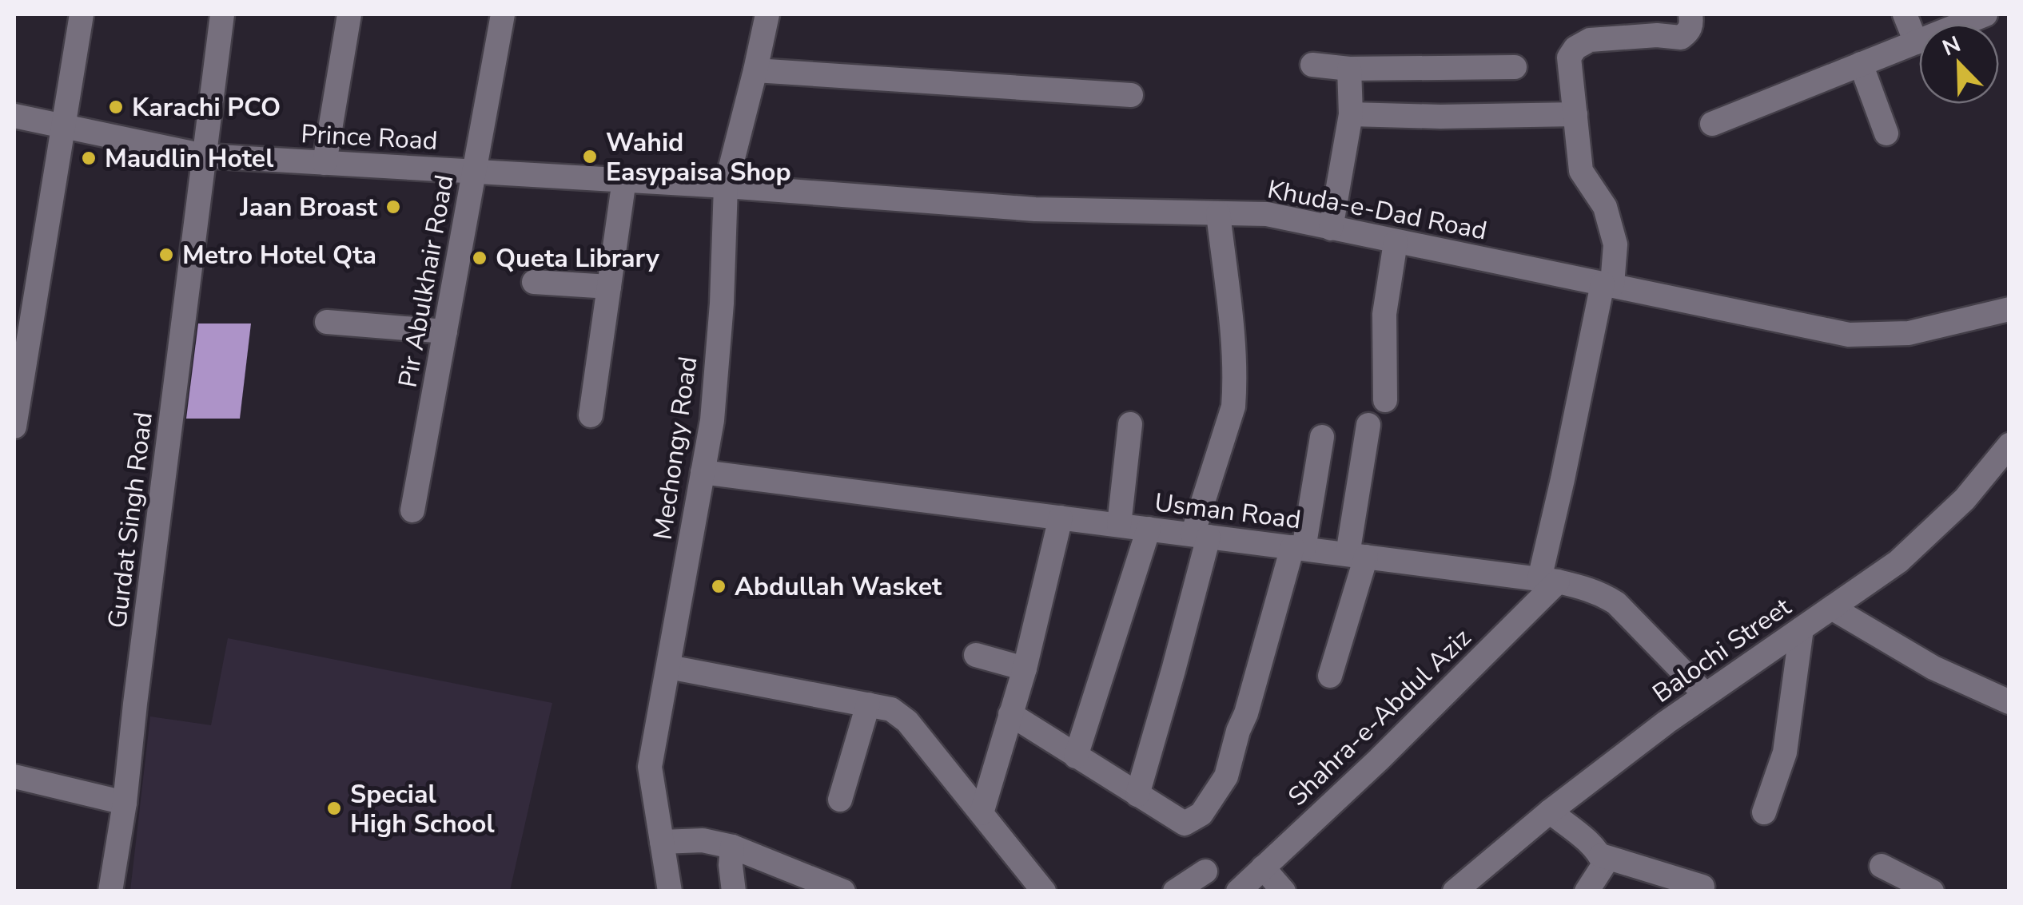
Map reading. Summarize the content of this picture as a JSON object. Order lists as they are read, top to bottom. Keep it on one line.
{"streets":{"street":["Prince Road","Khuda-e-Dad Road","Pir Abulkhair Road","Mechongy Road","Usman Road","Gurdat Singh Road","Balochi Street","Shahra-e-Abdul Aziz"]},"crossings":[["Prince Road","Khuda-e-Dad Road"],["Prince Road","Pir Abulkhair Road"],["Prince Road","Mechongy Road"],["Prince Road","Gurdat Singh Road"],["Khuda-e-Dad Road","Mechongy Road"],["Mechongy Road","Usman Road"],["Usman Road","Balochi Street"],["Usman Road","Shahra-e-Abdul Aziz"]],"places":["Karachi PCO","Wahid Easypaisa Shop","Maudlin Hotel","Jaan Broast","Metro Hotel Qta","Queta Library","Abdullah Wasket","Special High School"],"north":"top left"}
